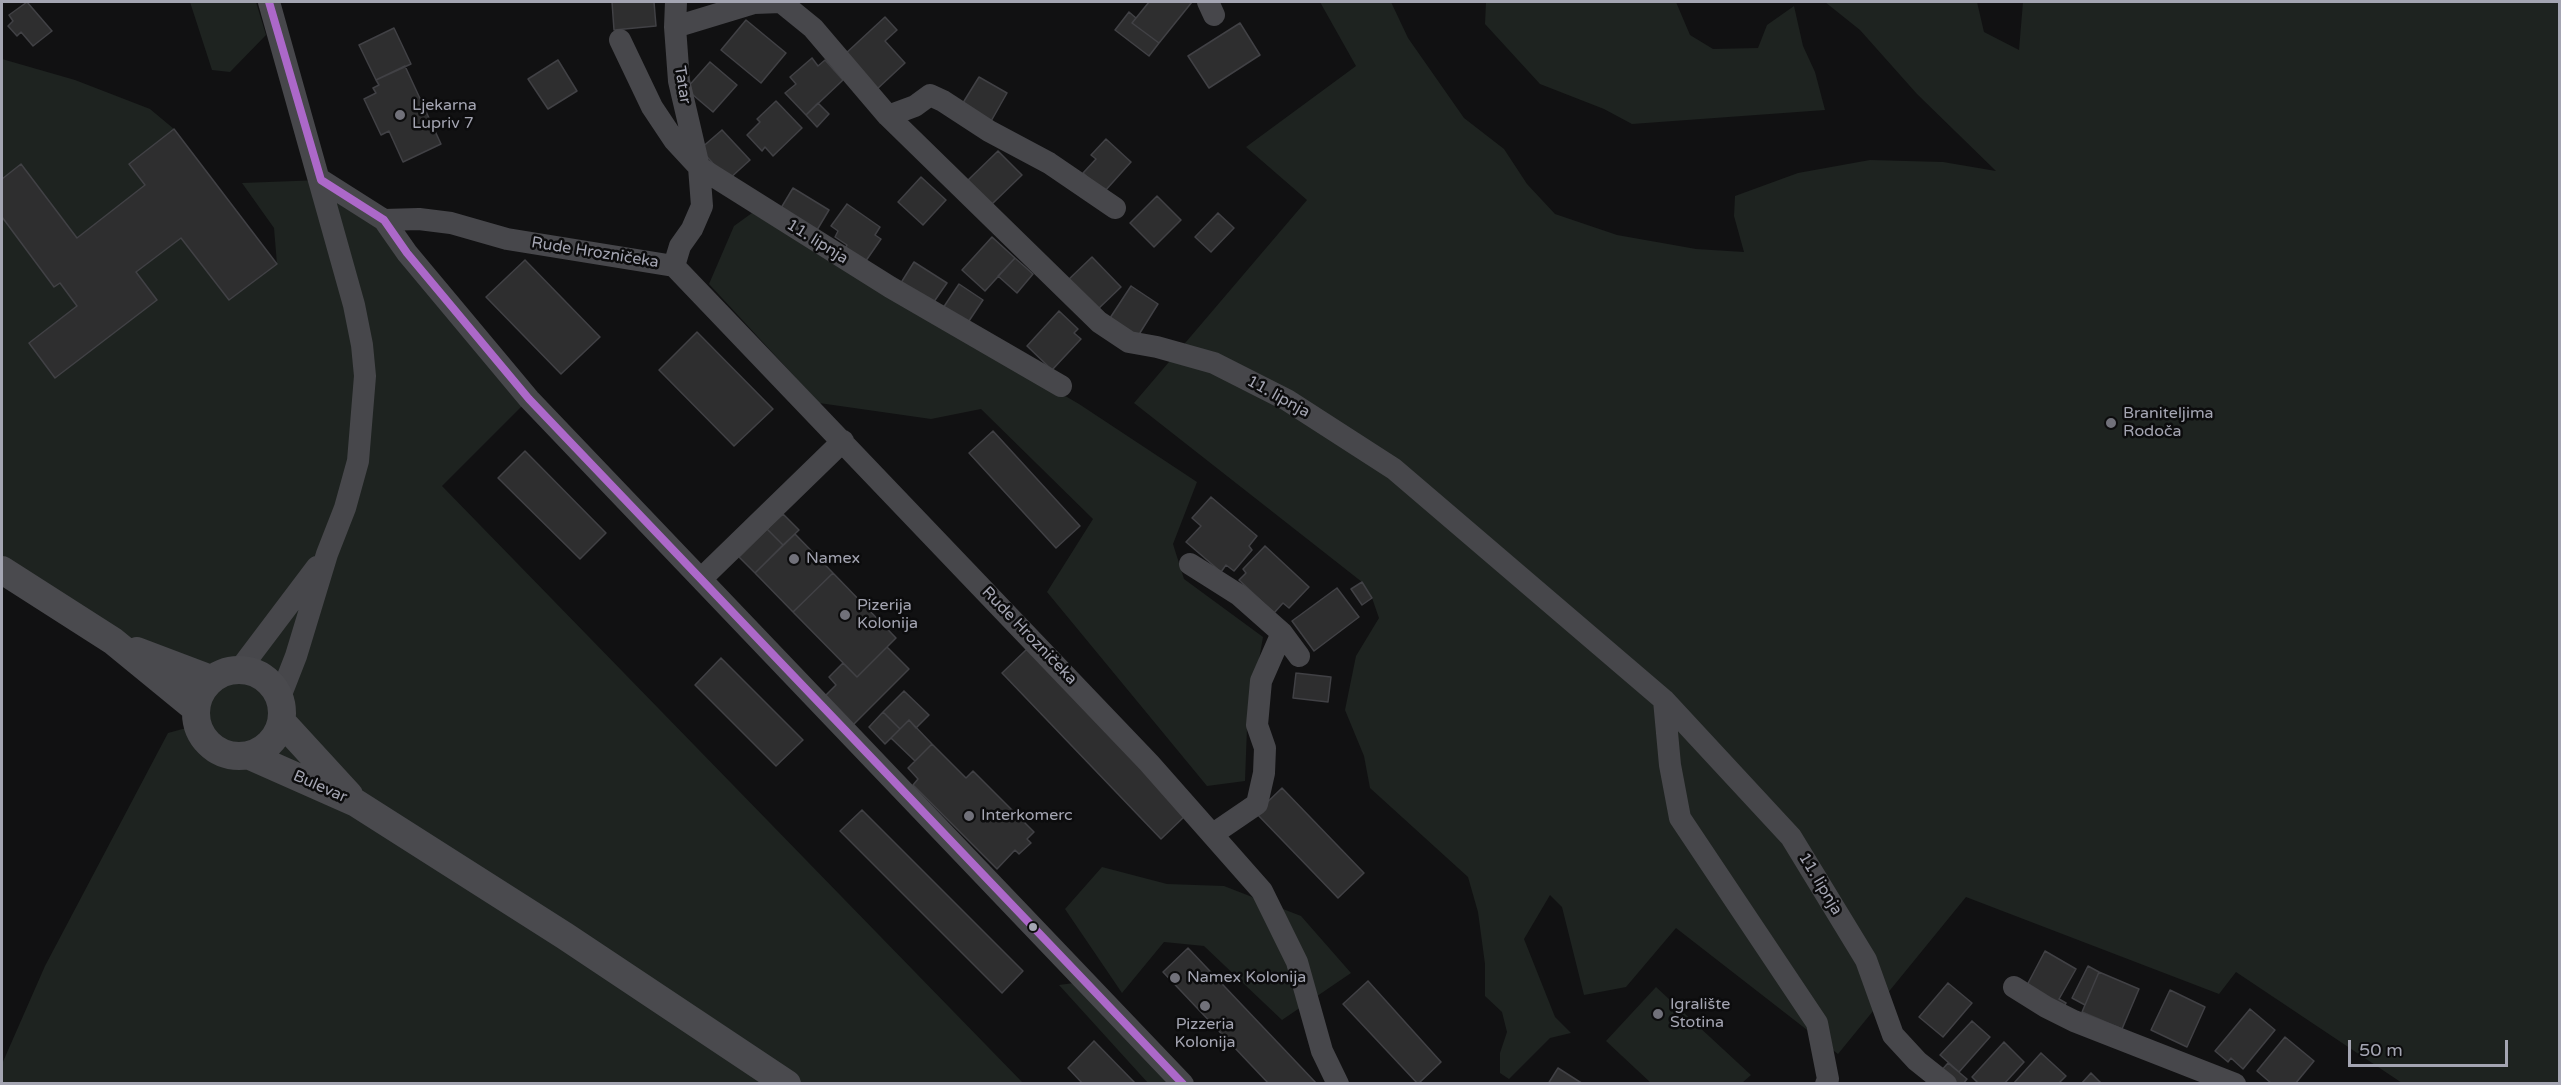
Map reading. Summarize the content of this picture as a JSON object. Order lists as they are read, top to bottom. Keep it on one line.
{"streets":{"main road":["Bulevar"],"street":["Tatar","11. lipnja","Rude Hrozničeka"]},"crossings":[["Tatar","11. lipnja"],["Tatar","Rude Hrozničeka"]],"places":["Ljekarna Lupriv 7","Braniteljima Rodoča","Namex","Pizerija Kolonija","Interkomerc","Namex Kolonija","Pizzeria Kolonija","Igralište Stotina"],"scale_bar":"50 m"}
